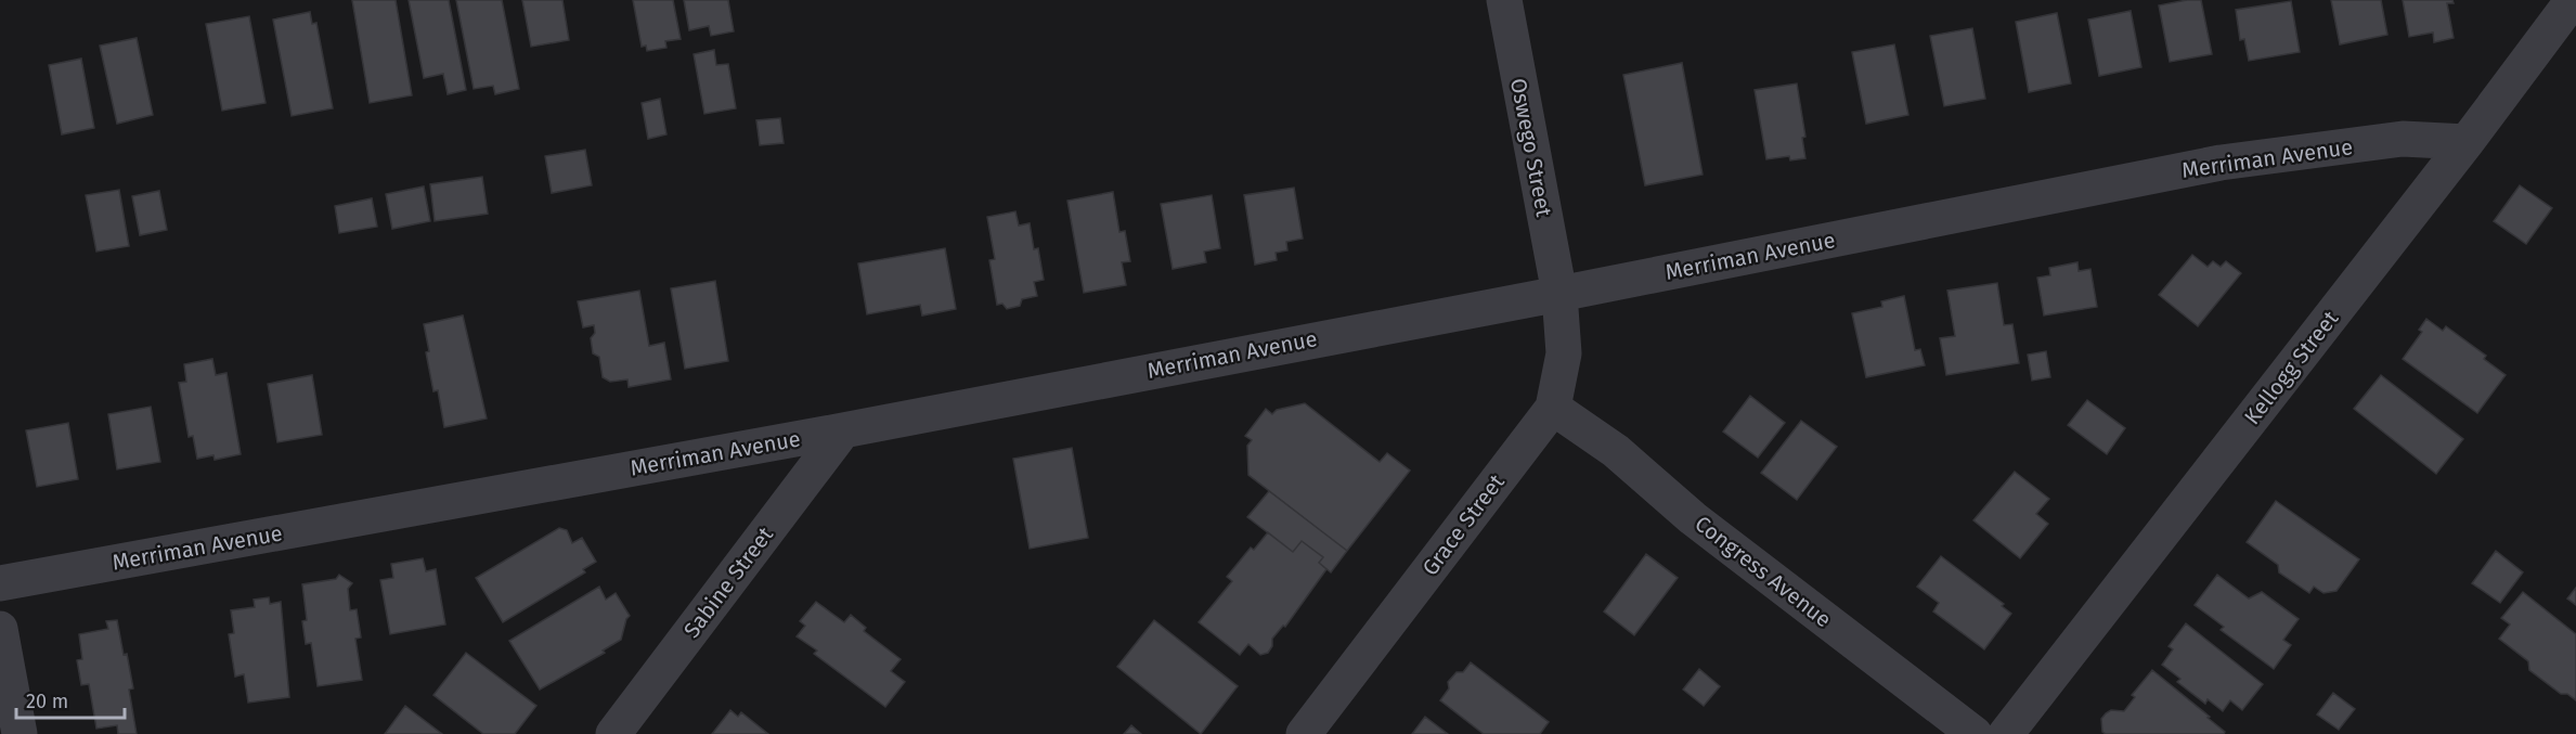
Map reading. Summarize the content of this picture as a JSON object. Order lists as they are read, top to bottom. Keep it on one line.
{"streets":{"street":["Oswego Street","Merriman Avenue","Kellogg Street","Grace Street","Congress Avenue","Sabine Street"]},"crossings":[["Oswego Street","Merriman Avenue"],["Oswego Street","Grace Street"],["Merriman Avenue","Kellogg Street"],["Merriman Avenue","Grace Street"],["Merriman Avenue","Sabine Street"],["Grace Street","Congress Avenue"]],"scale_bar":"20 m"}
